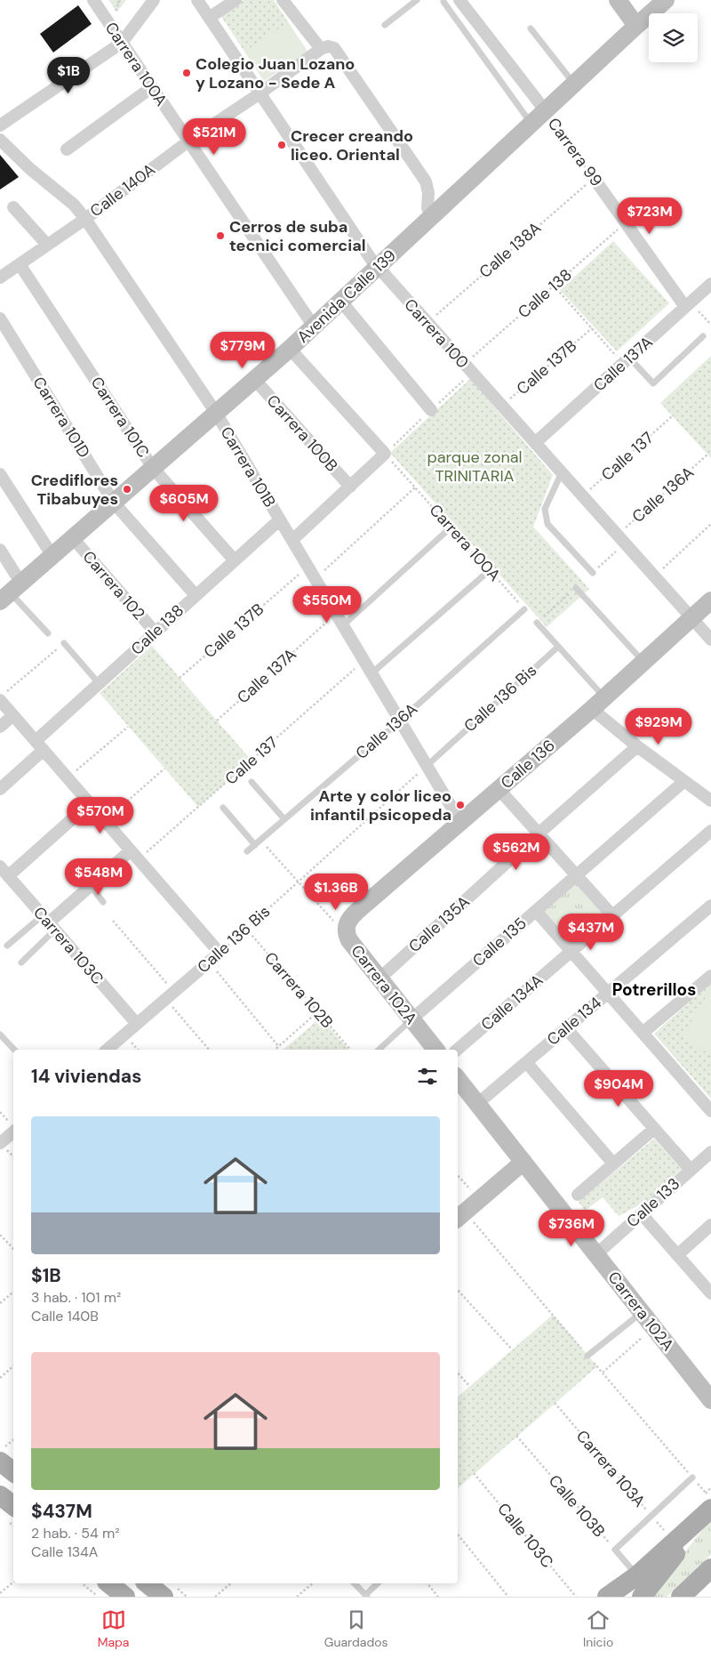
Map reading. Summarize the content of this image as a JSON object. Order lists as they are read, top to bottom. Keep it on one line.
{"streets":{"street":["Carrera 100A","Carrera 99","Calle 140A","Calle 138","Avenida Calle 139","Carrera 100","Calle 137A","Carrera 101D","Carrera 101C","Carrera 100B","Carrera 101B","Carrera 102","Calle 136 Bis","Calle 136","Calle 135A","Calle 135","Carrera 103C","Carrera 102A","Calle 134A","Calle 134","Calle 133"],"lane":["Calle 136A","Calle 103B"],"path":["Calle 138A","Calle 137B","Calle 137","Carrera 102B","Carrera 103A","Calle 103C"]},"crossings":[["Carrera 100A","Calle 140A"],["Carrera 100A","Avenida Calle 139"],["Carrera 100A","Calle 136A"],["Carrera 99","Calle 138A"],["Carrera 99","Calle 138"],["Carrera 99","Avenida Calle 139"],["Carrera 99","Calle 137A"],["Calle 140A","Carrera 100"],["Calle 140A","Carrera 101C"],["Calle 140A","Carrera 101B"],["Calle 138A","Carrera 100"],["Calle 138","Carrera 100"],["Calle 138","Carrera 101D"],["Calle 138","Carrera 101C"],["Calle 138","Carrera 101B"],["Calle 138","Carrera 102"],["Avenida Calle 139","Carrera 100"],["Avenida Calle 139","Carrera 101D"],["Avenida Calle 139","Carrera 101C"],["Avenida Calle 139","Carrera 100B"],["Avenida Calle 139","Carrera 101B"],["Avenida Calle 139","Carrera 102"],["Carrera 100","Calle 137A"],["Carrera 100","Calle 137B"],["Carrera 100","Calle 137"],["Carrera 100","Calle 136A"],["Carrera 100","Calle 136"],["Calle 137A","Carrera 101B"],["Calle 137B","Carrera 101B"],["Calle 137","Carrera 101B"],["Carrera 101B","Calle 136A"],["Carrera 101B","Calle 136 Bis"],["Carrera 101B","Calle 136"],["Calle 136A","Carrera 102A"],["Calle 136 Bis","Carrera 103C"],["Calle 136 Bis","Carrera 102A"],["Calle 136 Bis","Carrera 102B"],["Calle 136","Carrera 102A"],["Calle 135A","Carrera 102A"],["Calle 135","Carrera 102A"],["Carrera 102A","Calle 134"],["Carrera 102A","Calle 133"]],"districts":["Potrerillos"],"parks":["parque zonal TRINITARIA"],"places":["Colegio Juan Lozano y Lozano - Sede A","Crecer creando liceo. Oriental","Cerros de suba tecnici comercial","Crediflores Tibabuyes","Arte y color liceo infantil psicopeda"],"page":{"price":["$1B","$521M","$723M","$779M","$605M","$550M","$929M","$570M","$562M","$548M","$1.36B","$437M","$904M","$736M"],"heading":"14 viviendas","list":[{"name":"$1B","note":"3 hab. · 101 m² · Calle 140B"},{"name":"$437M","note":"2 hab. · 54 m² · Calle 134A"}],"tabs":["Mapa","Guardados","Inicio"]}}
